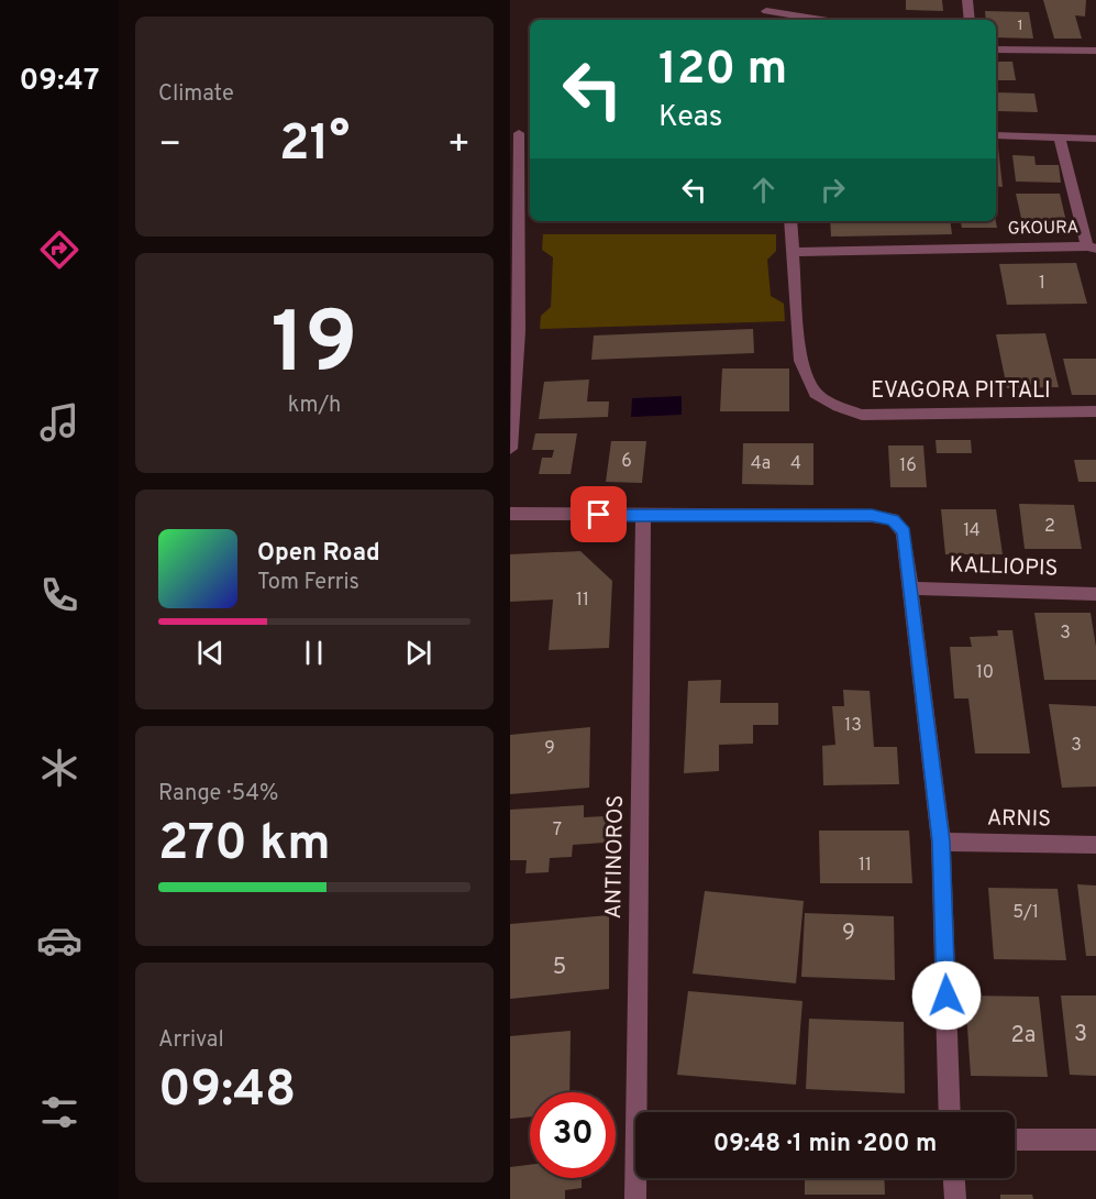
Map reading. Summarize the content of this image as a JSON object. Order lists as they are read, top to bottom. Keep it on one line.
{"streets":{"street":["GKOURA","EVAGORA PITTALI","KALLIOPIS","ARNIS","ANTINOROS"]},"crossings":[["GKOURA","EVAGORA PITTALI"]],"house_numbers":["1","1","6","4a","4","16","2","14","11","3","10","13","3","9","7","11","5/1","9","5","3","2a"],"page":{"tabs":"09:47","tile":["Climate",["19","km/h"],["Range · 54%","270 km"],["Arrival","09:48"]],"turn":["120 m","Keas"],"heat":["−","21°","+"],"song":["Open Road","Tom Ferris"],"limit":"30","trip":"09:48 · 1 min · 200 m"}}
